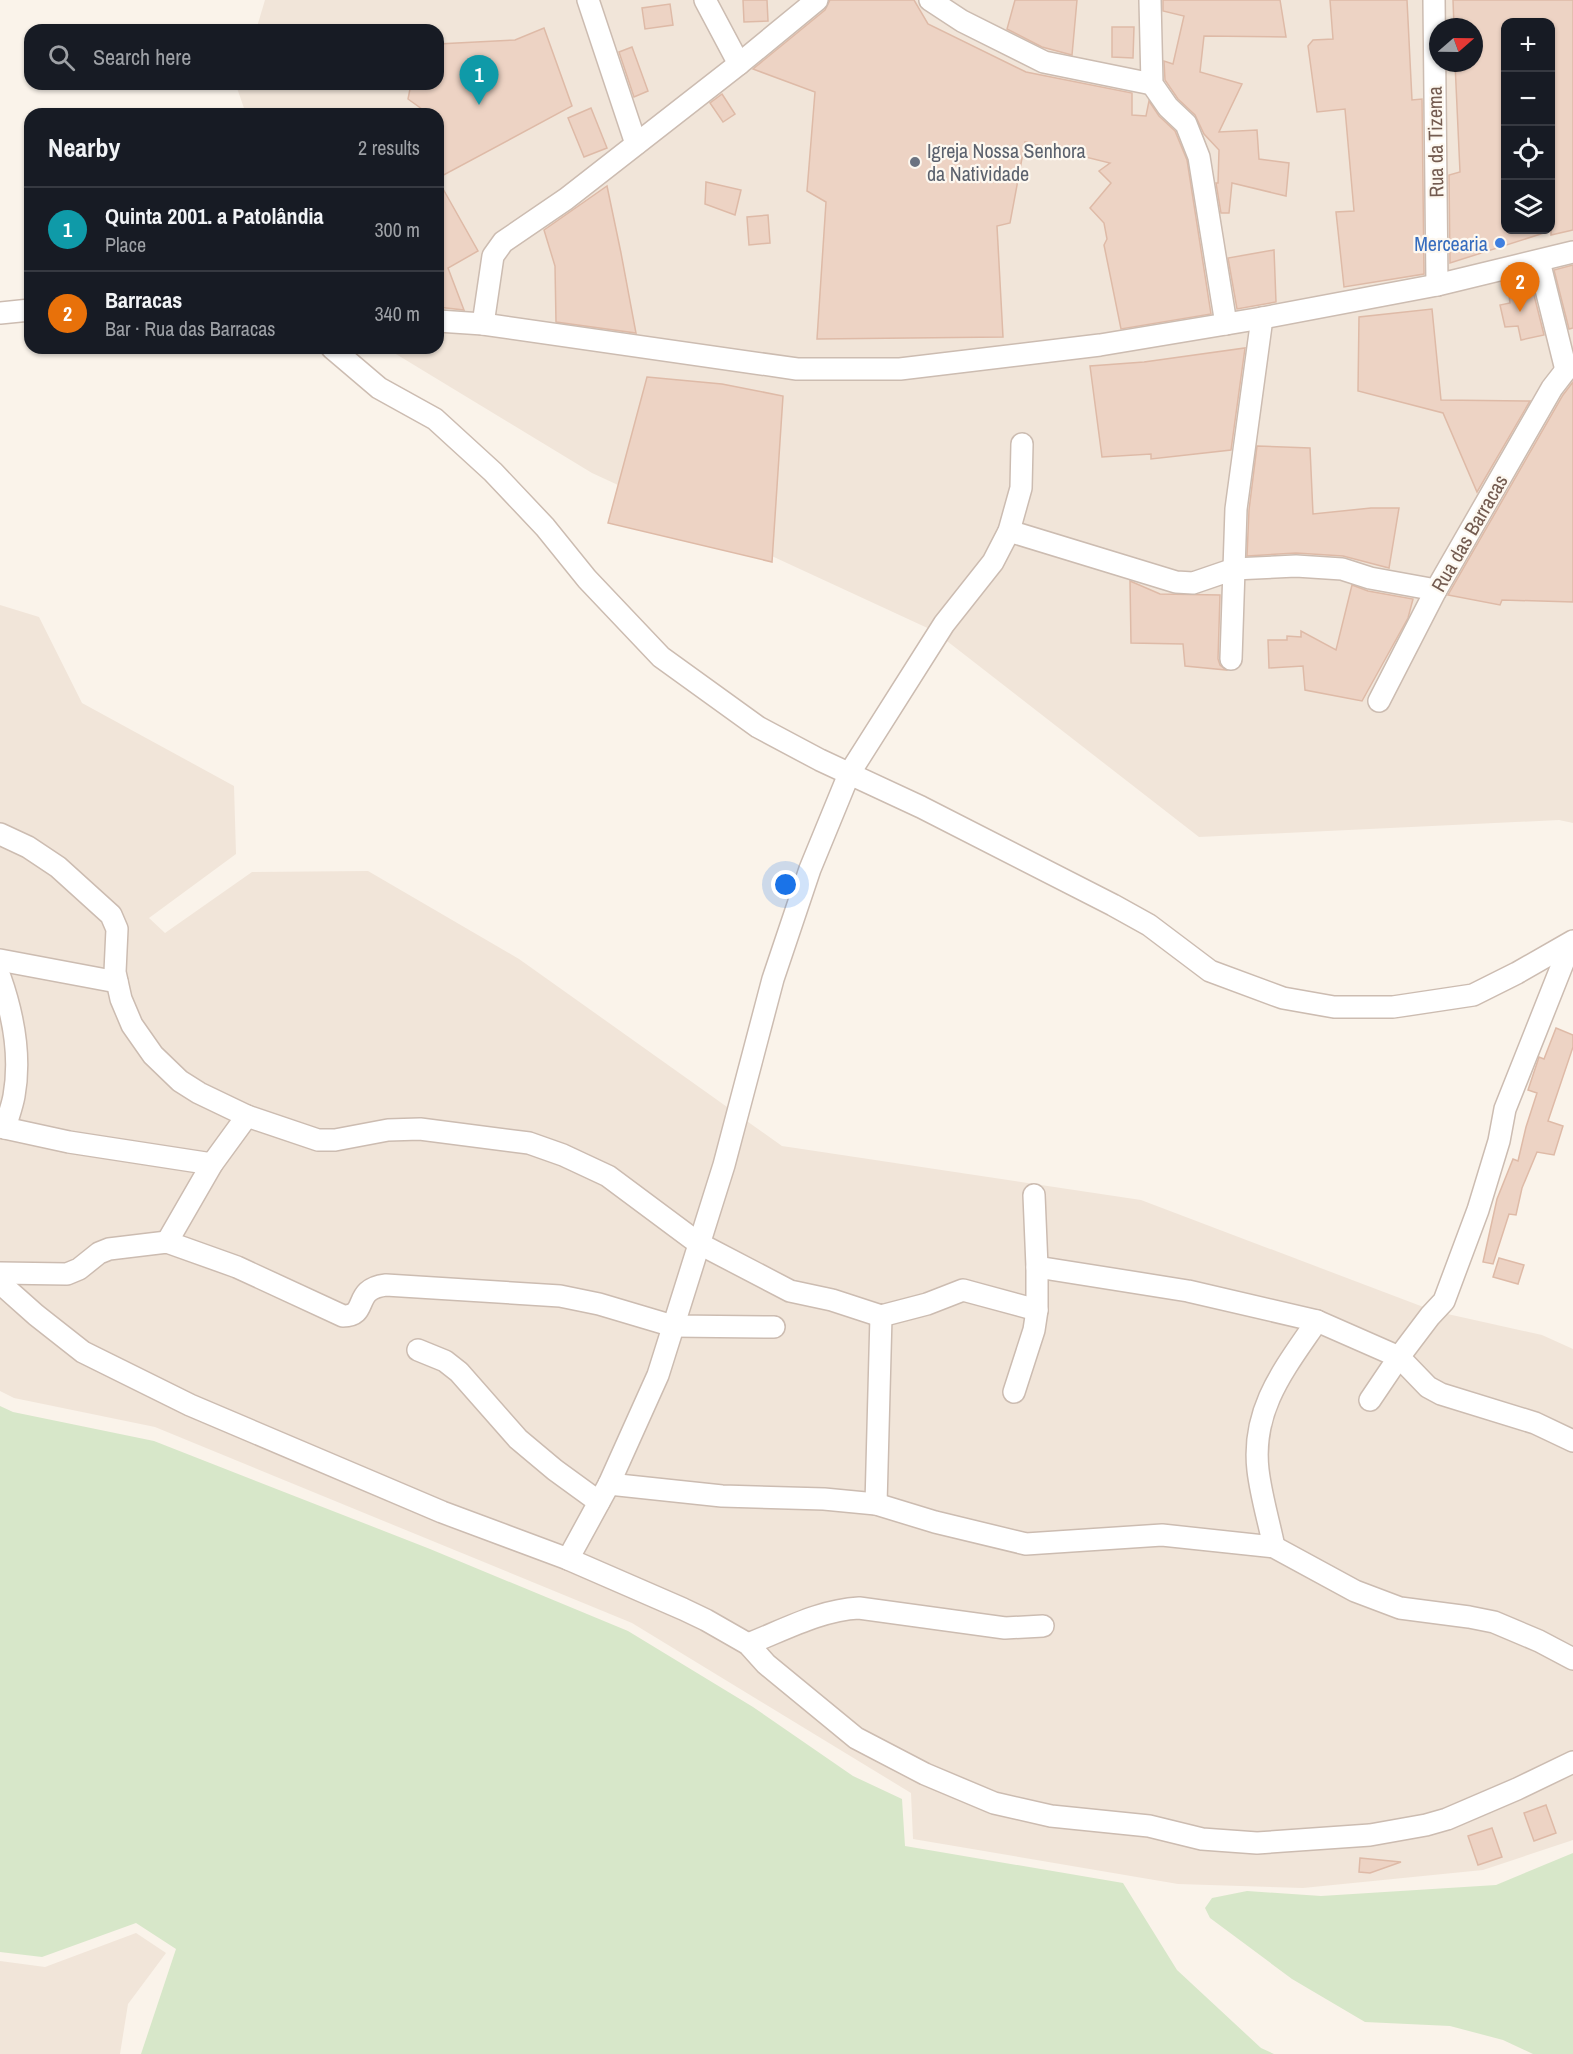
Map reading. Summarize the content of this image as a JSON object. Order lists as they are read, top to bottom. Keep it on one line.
{"streets":{"street":["Rua da Tizema","Rua das Barracas"]},"places":["Igreja Nossa Senhora da Natividade","Mercearia"],"north":"right","page":{"map_buttons":["+","−"],"search":"Search here","pins":["1","2"],"heading":["Nearby","2 results"],"list":[{"mark":"1","name":"Quinta 2001. a Patolândia","note":"Place","value":"300 m"},{"mark":"2","name":"Barracas","note":"Bar · Rua das Barracas","value":"340 m"}]}}
